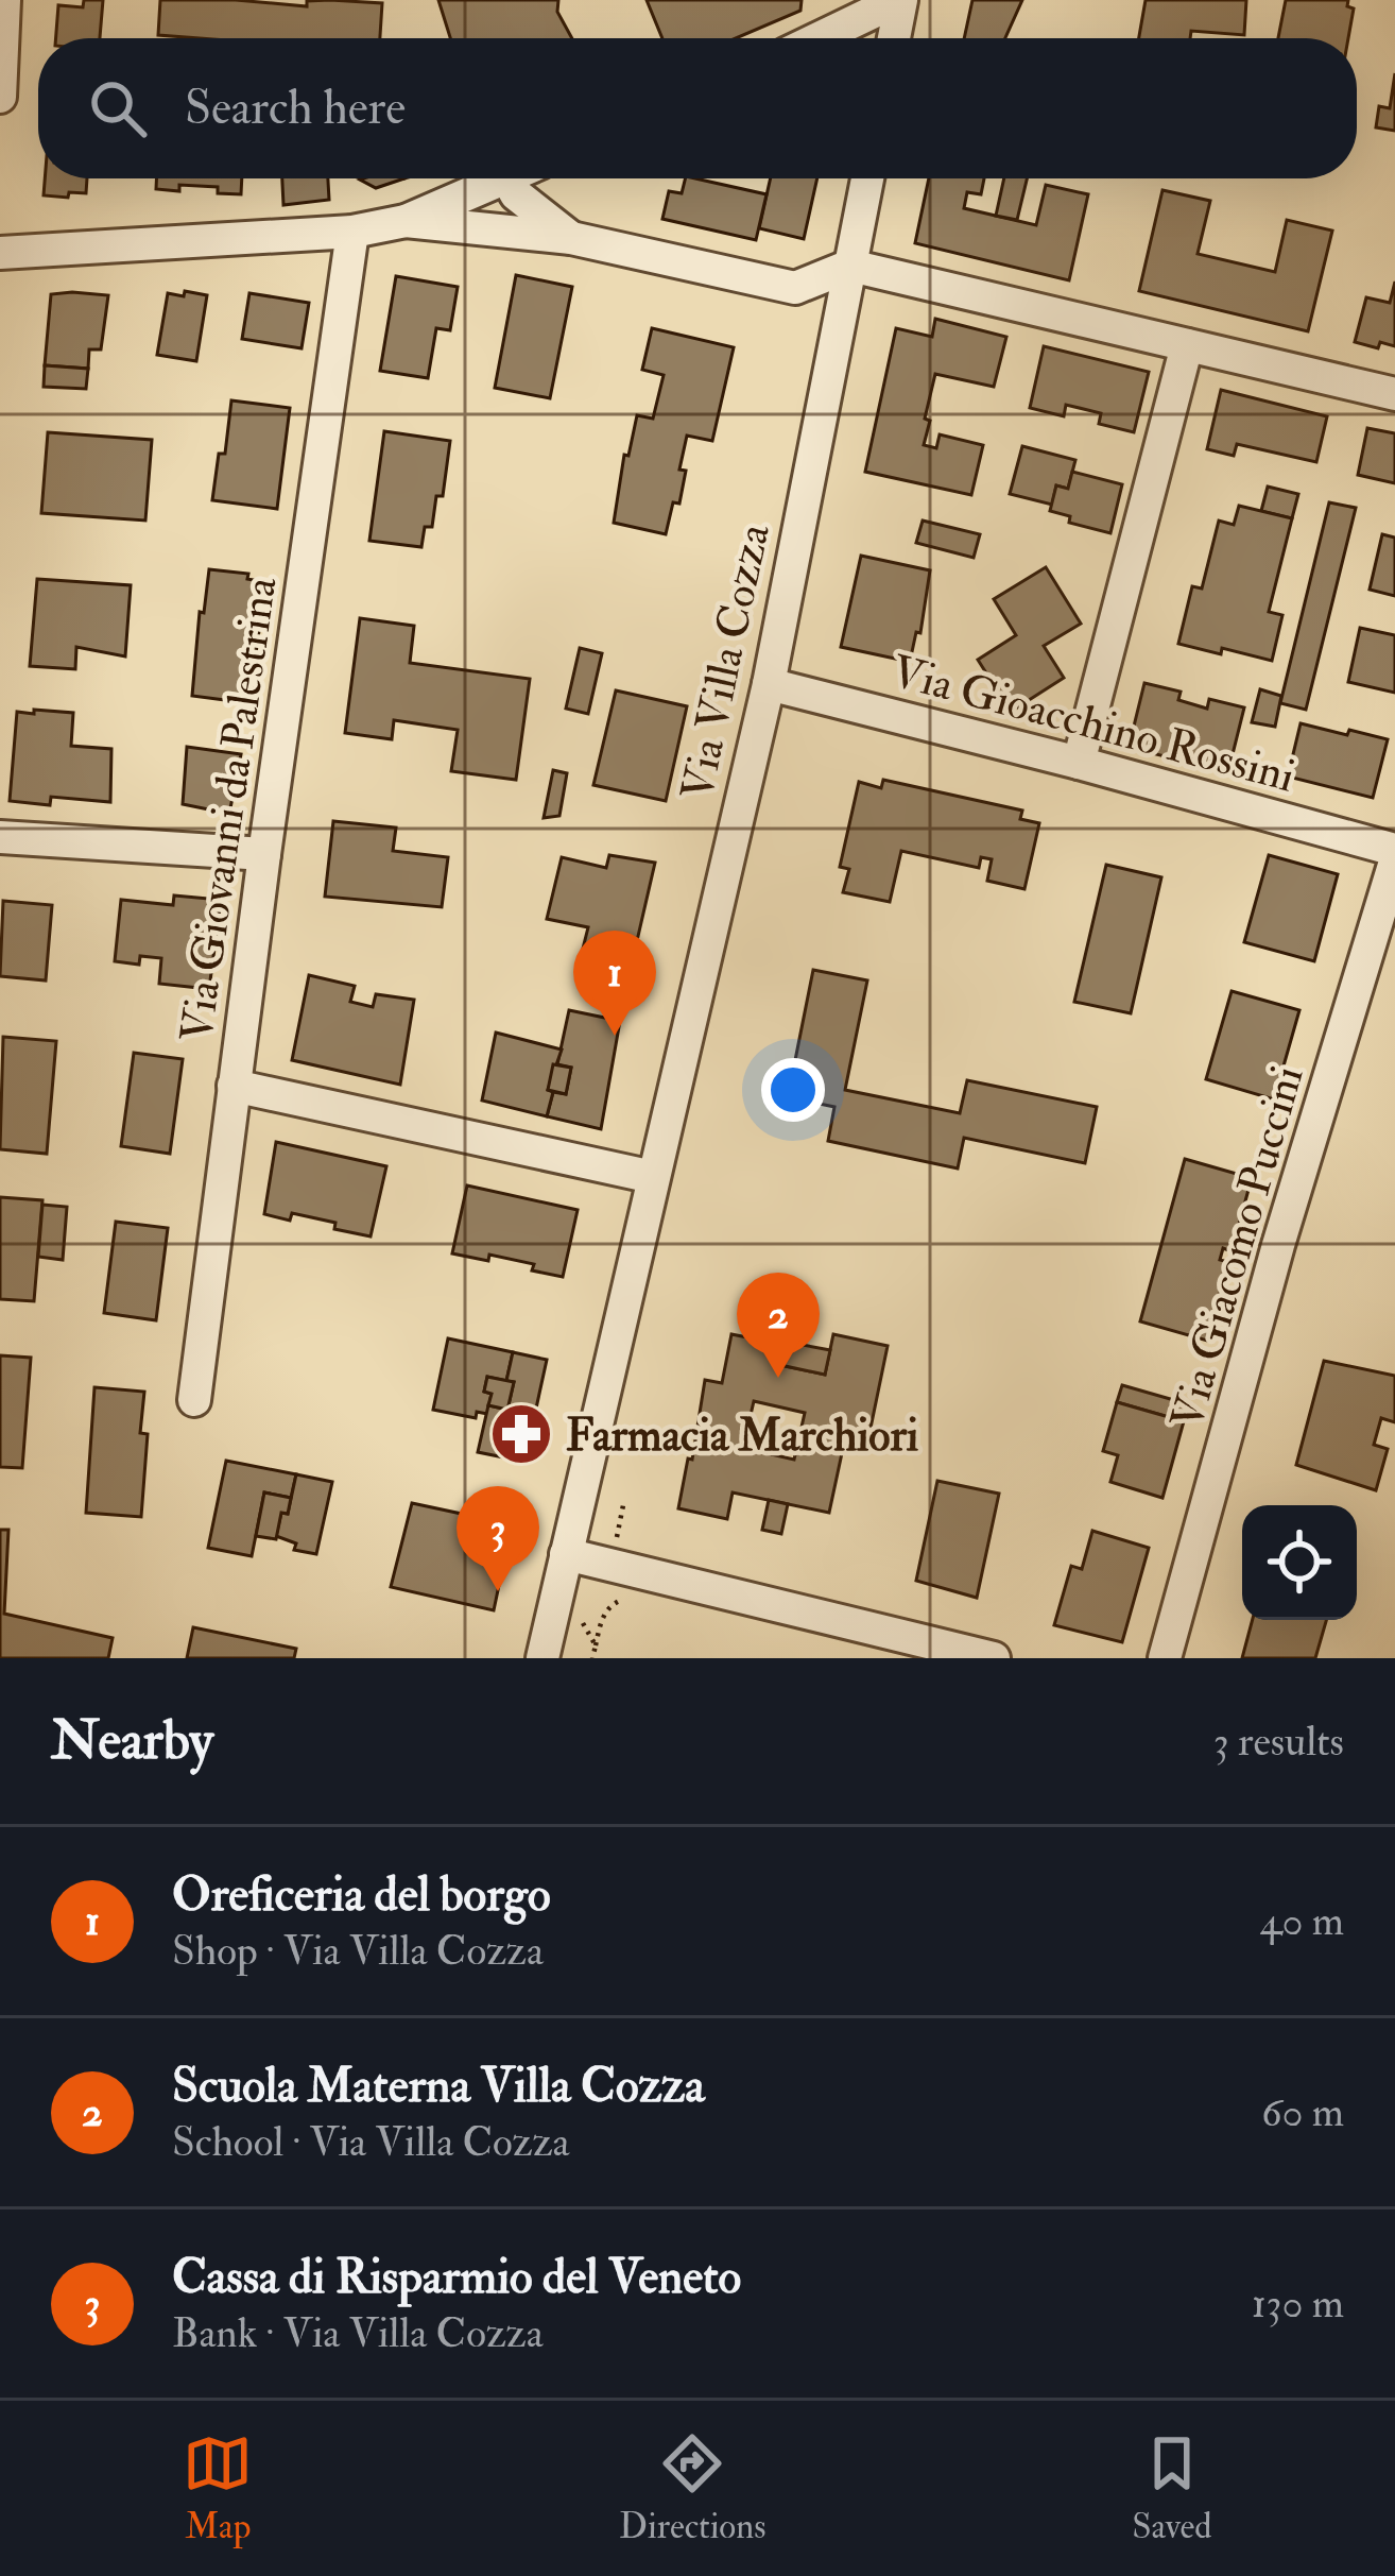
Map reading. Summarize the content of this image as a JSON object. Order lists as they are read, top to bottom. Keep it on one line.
{"streets":{"street":["Via Villa Cozza","Via Gioacchino Rossini","Via Giovanni da Palestrina","Via Giacomo Puccini"]},"crossings":[["Via Villa Cozza","Via Gioacchino Rossini"]],"places":{"pharmacy":["Farmacia Marchiori"]},"page":{"search":"Search here","pins":["1","2","3"],"heading":["Nearby","3 results"],"list":[{"mark":"1","name":"Oreficeria del borgo","note":"Shop · Via Villa Cozza","value":"40 m"},{"mark":"2","name":"Scuola Materna Villa Cozza","note":"School · Via Villa Cozza","value":"60 m"},{"mark":"3","name":"Cassa di Risparmio del Veneto","note":"Bank · Via Villa Cozza","value":"130 m"}],"nav":["Map","Directions","Saved"]}}
